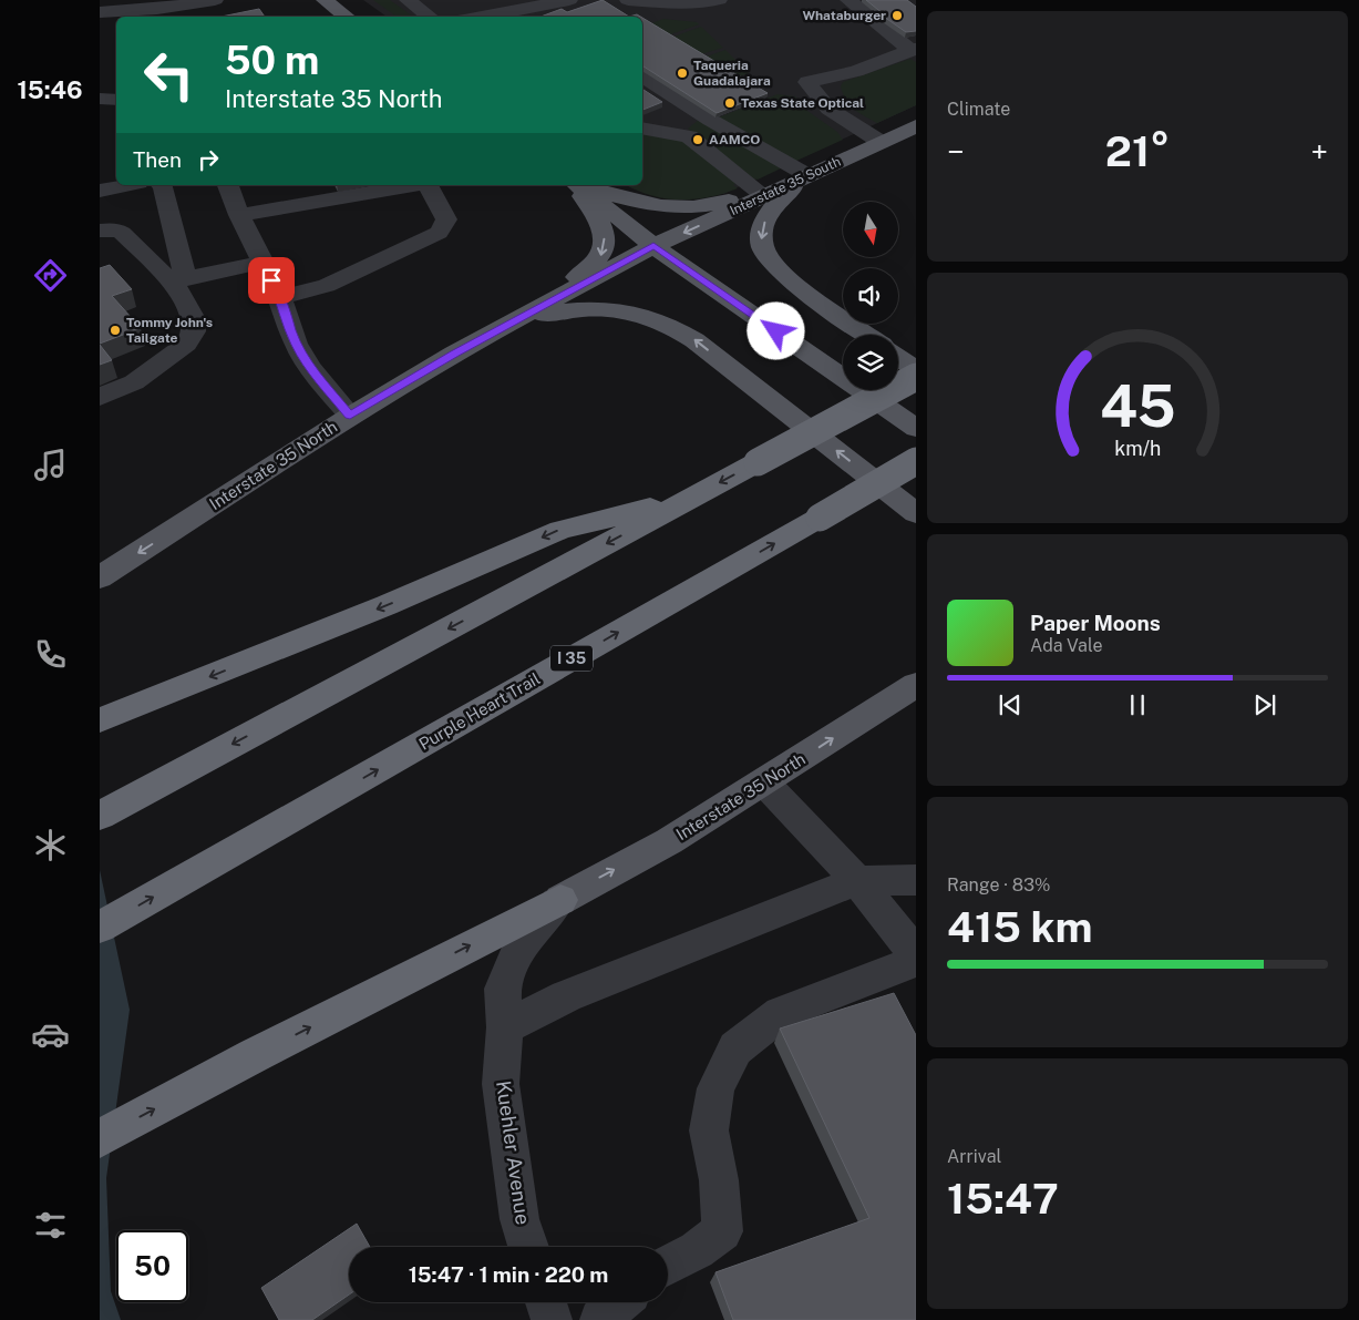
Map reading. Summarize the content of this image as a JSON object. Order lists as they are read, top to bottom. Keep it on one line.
{"streets":{"highway":["I 35","Purple Heart Trail"],"main road":["Interstate 35 South","Interstate 35 North"],"street":["Kuehler Avenue"]},"crossings":[["Interstate 35 South","Interstate 35 North"],["Interstate 35 North","Kuehler Avenue"]],"places":["Whataburger","Taqueria Guadalajara","Texas State Optical","AAMCO","Tommy John's Tailgate"],"north":"bottom","page":{"tabs":"15:46","tile":["Climate",["Range · 83%","415 km"],["Arrival","15:47"]],"turn":["50 m","Interstate 35 North"],"heat":["−","21°","+"],"then":"Then","song":["Paper Moons","Ada Vale"],"limit":"50","trip":"15:47 · 1 min · 220 m","gauge":["45","km/h"]}}
